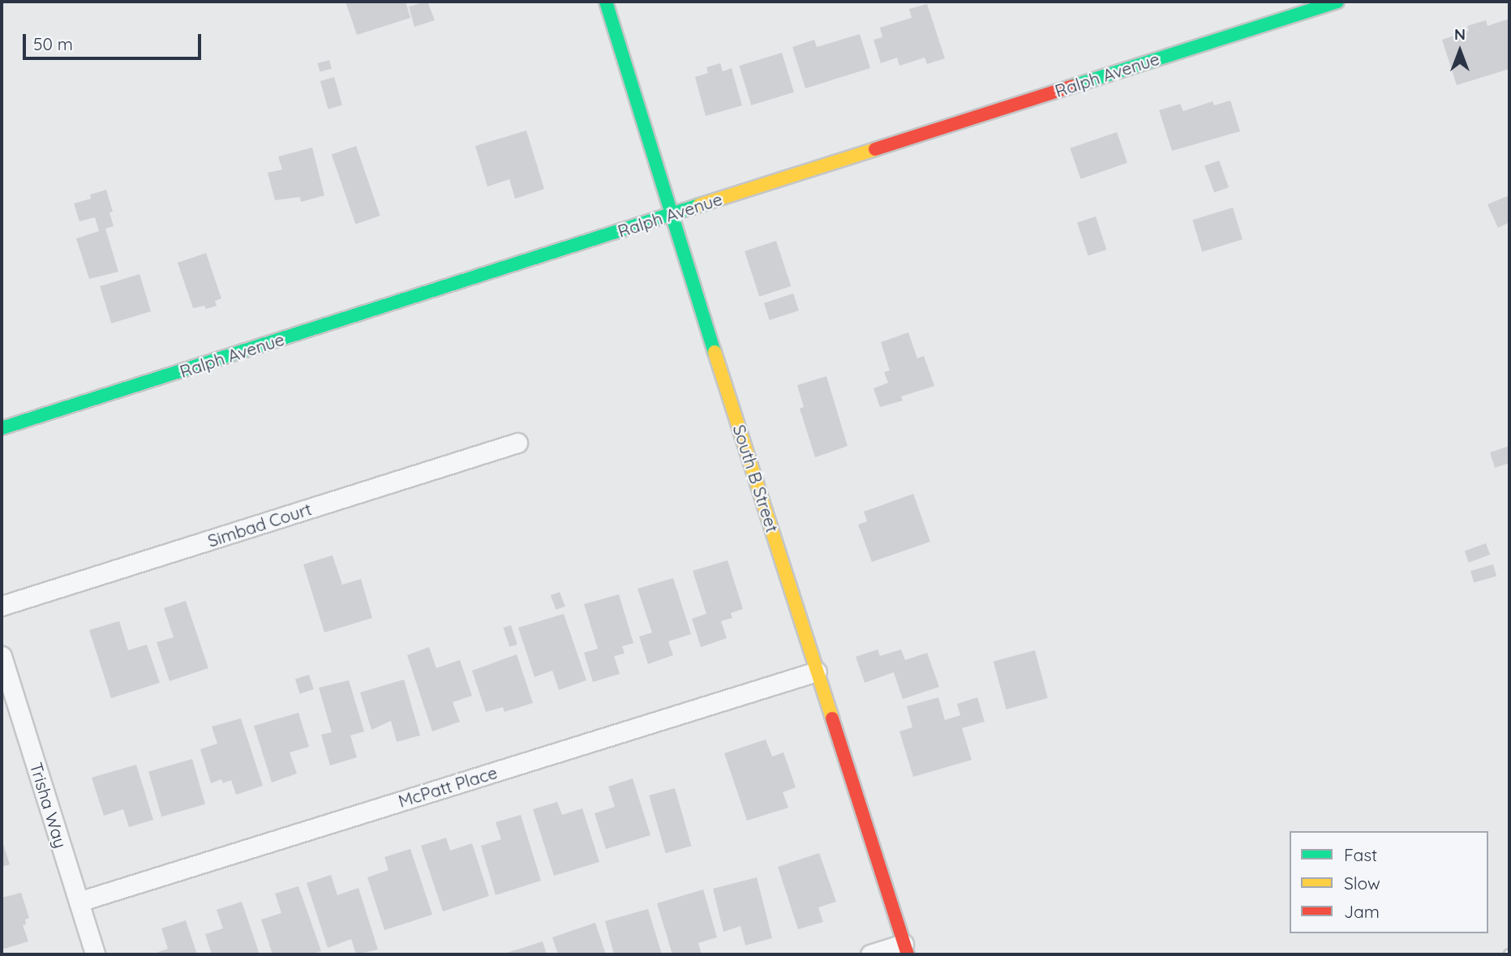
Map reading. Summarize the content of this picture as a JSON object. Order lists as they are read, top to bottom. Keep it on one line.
{"streets":{"street":["Ralph Avenue","South B Street","Simbad Court","McPatt Place","Trisha Way"]},"crossings":[["Ralph Avenue","South B Street"],["South B Street","McPatt Place"],["McPatt Place","Trisha Way"]],"legend":["Fast","Slow","Jam"],"scale_bar":"50 m","north":"top"}
